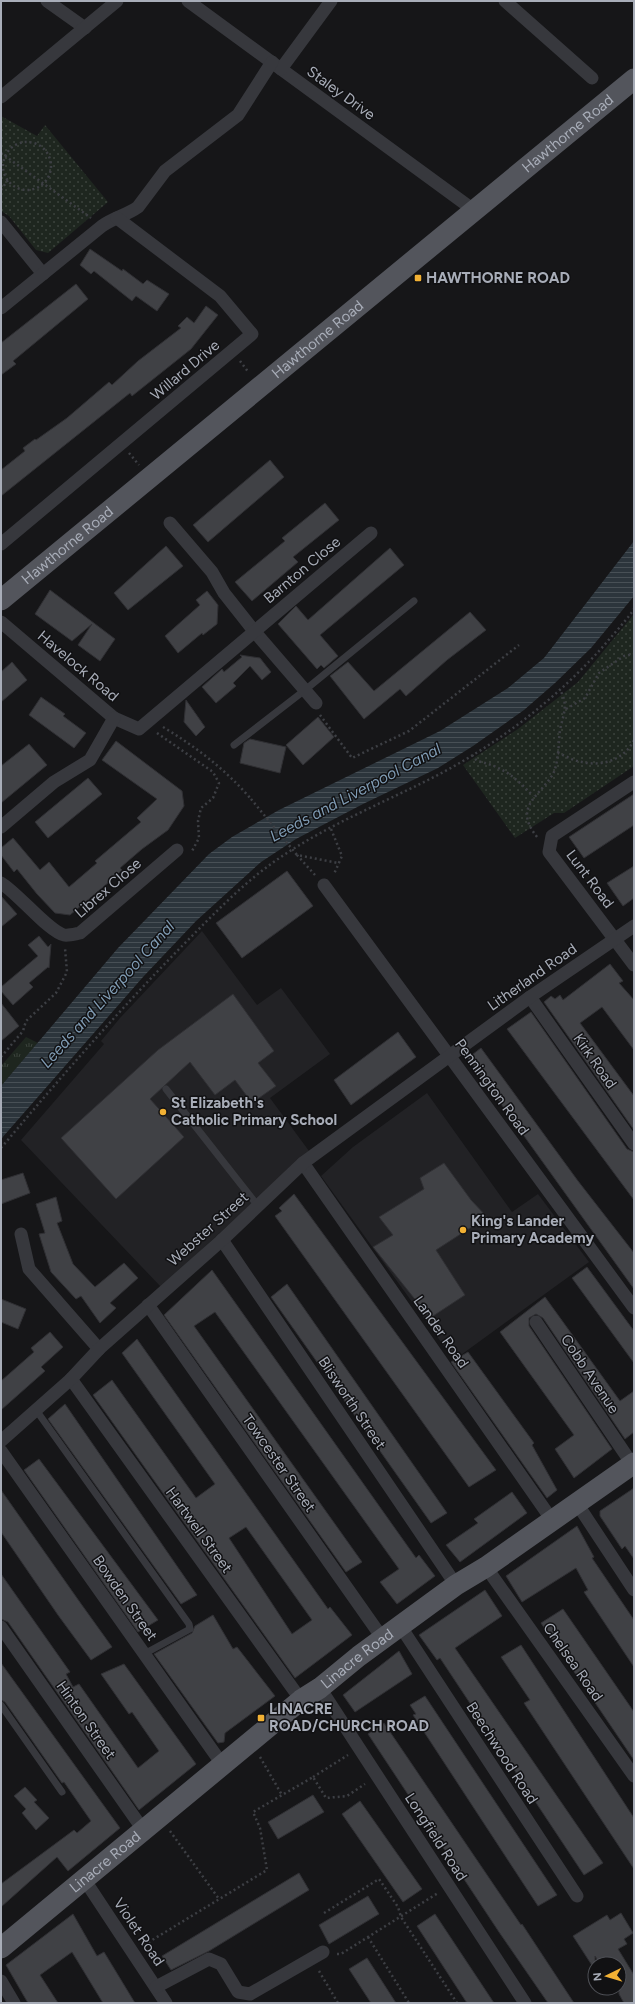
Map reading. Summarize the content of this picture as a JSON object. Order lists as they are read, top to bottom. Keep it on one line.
{"streets":{"main road":["Hawthorne Road","Linacre Road"],"street":["Staley Drive","Willard Drive","Barnton Close","Havelock Road","Lunt Road","Librex Close","Litherland Road","Kirk Road","Pennington Road","Webster Street","Lander Road","Cobb Avenue","Blisworth Street","Towcester Street","Hartwell Street","Bowden Street","Chelsea Road","Hinton Street","Beechwood Road","Longfield Road","Violet Road"]},"crossings":[["Staley Drive","Hawthorne Road"],["Barnton Close","Havelock Road"],["Lunt Road","Litherland Road"],["Litherland Road","Kirk Road"],["Litherland Road","Pennington Road"],["Litherland Road","Webster Street"],["Pennington Road","Webster Street"],["Webster Street","Lander Road"],["Webster Street","Blisworth Street"],["Webster Street","Towcester Street"],["Webster Street","Hartwell Street"],["Lander Road","Linacre Road"],["Cobb Avenue","Linacre Road"],["Blisworth Street","Linacre Road"],["Towcester Street","Linacre Road"],["Hartwell Street","Linacre Road"],["Bowden Street","Linacre Road"],["Linacre Road","Chelsea Road"],["Linacre Road","Hinton Street"],["Linacre Road","Beechwood Road"],["Linacre Road","Longfield Road"],["Linacre Road","Violet Road"]],"water":["Leeds and Liverpool Canal"],"places":{"transit":["HAWTHORNE ROAD","LINACRE ROAD/CHURCH ROAD"],"other":["St Elizabeth's Catholic Primary School","King's Lander Primary Academy"]},"north":"left"}
